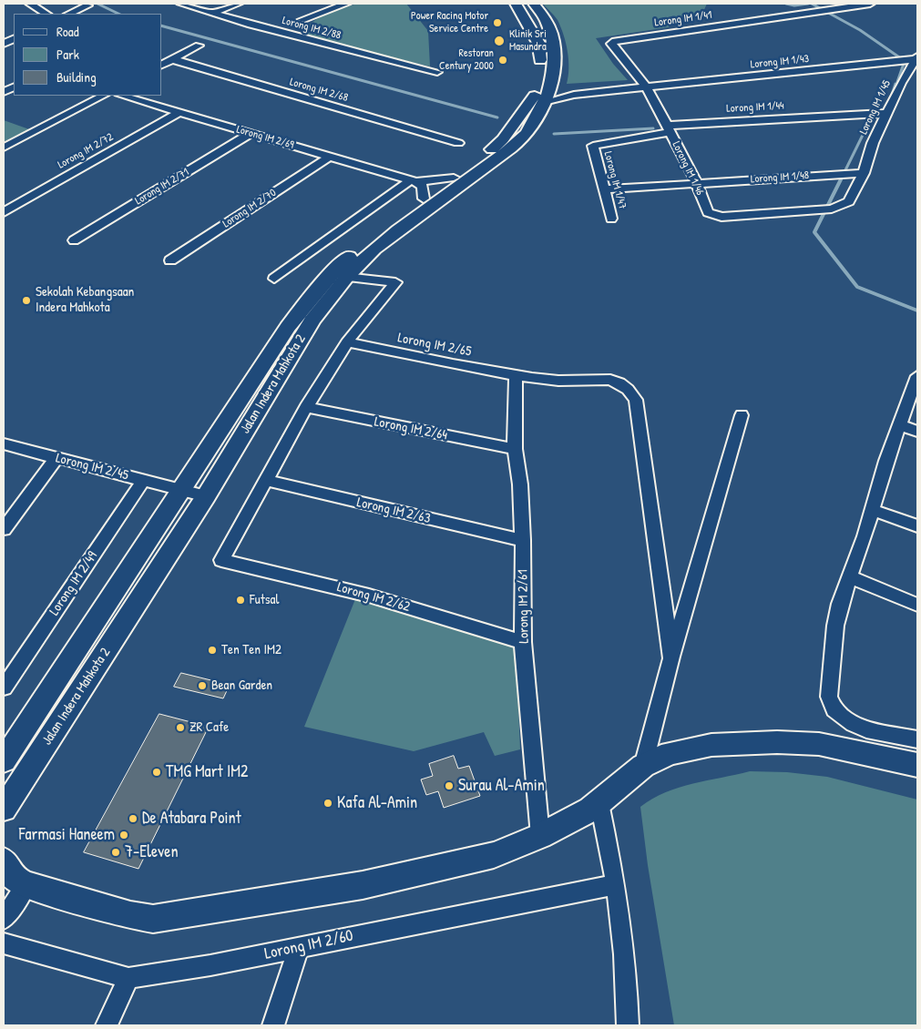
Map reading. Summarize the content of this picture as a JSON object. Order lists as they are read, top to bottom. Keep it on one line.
{"streets":{"street":["Lorong IM 1/41","Lorong IM 2/88","Lorong IM 1/43","Lorong IM 2/68","Lorong IM 1/44","Lorong IM 1/45","Lorong IM 2/69","Lorong IM 2/72","Lorong IM 1/46","Lorong IM 1/48","Lorong IM 1/47","Lorong IM 2/71","Lorong IM 2/70","Lorong IM 2/65","Jalan Indera Mahkota 2","Lorong IM 2/64","Lorong IM 2/45","Lorong IM 2/63","Lorong IM 2/49","Lorong IM 2/62","Lorong IM 2/61","Lorong IM 2/60"]},"crossings":[["Lorong IM 1/41","Lorong IM 1/43"],["Lorong IM 1/43","Lorong IM 1/45"],["Lorong IM 1/43","Jalan Indera Mahkota 2"],["Lorong IM 1/44","Lorong IM 1/45"],["Lorong IM 1/44","Lorong IM 1/46"],["Lorong IM 1/44","Lorong IM 1/47"],["Lorong IM 1/45","Lorong IM 1/46"],["Lorong IM 1/45","Lorong IM 1/48"],["Lorong IM 2/69","Lorong IM 2/72"],["Lorong IM 2/69","Lorong IM 2/71"],["Lorong IM 2/69","Lorong IM 2/70"],["Lorong IM 1/46","Lorong IM 1/48"],["Lorong IM 1/46","Lorong IM 1/47"],["Lorong IM 1/48","Lorong IM 1/47"],["Lorong IM 2/65","Lorong IM 2/61"],["Jalan Indera Mahkota 2","Lorong IM 2/45"],["Lorong IM 2/64","Lorong IM 2/61"],["Lorong IM 2/45","Lorong IM 2/49"],["Lorong IM 2/63","Lorong IM 2/62"],["Lorong IM 2/63","Lorong IM 2/61"],["Lorong IM 2/62","Lorong IM 2/61"]],"places":["Power Racing Motor Service Centre","Klinik Sri Masundra","Restoran Century 2000","Sekolah Kebangsaan Indera Mahkota","Futsal","Ten Ten IM2","Bean Garden","ZR Cafe","TMG Mart IM2","Surau Al-Amin","Kafa Al-Amin","De Atabara Point","Farmasi Haneem","7-Eleven"],"legend":["Road","Park","Building"]}
